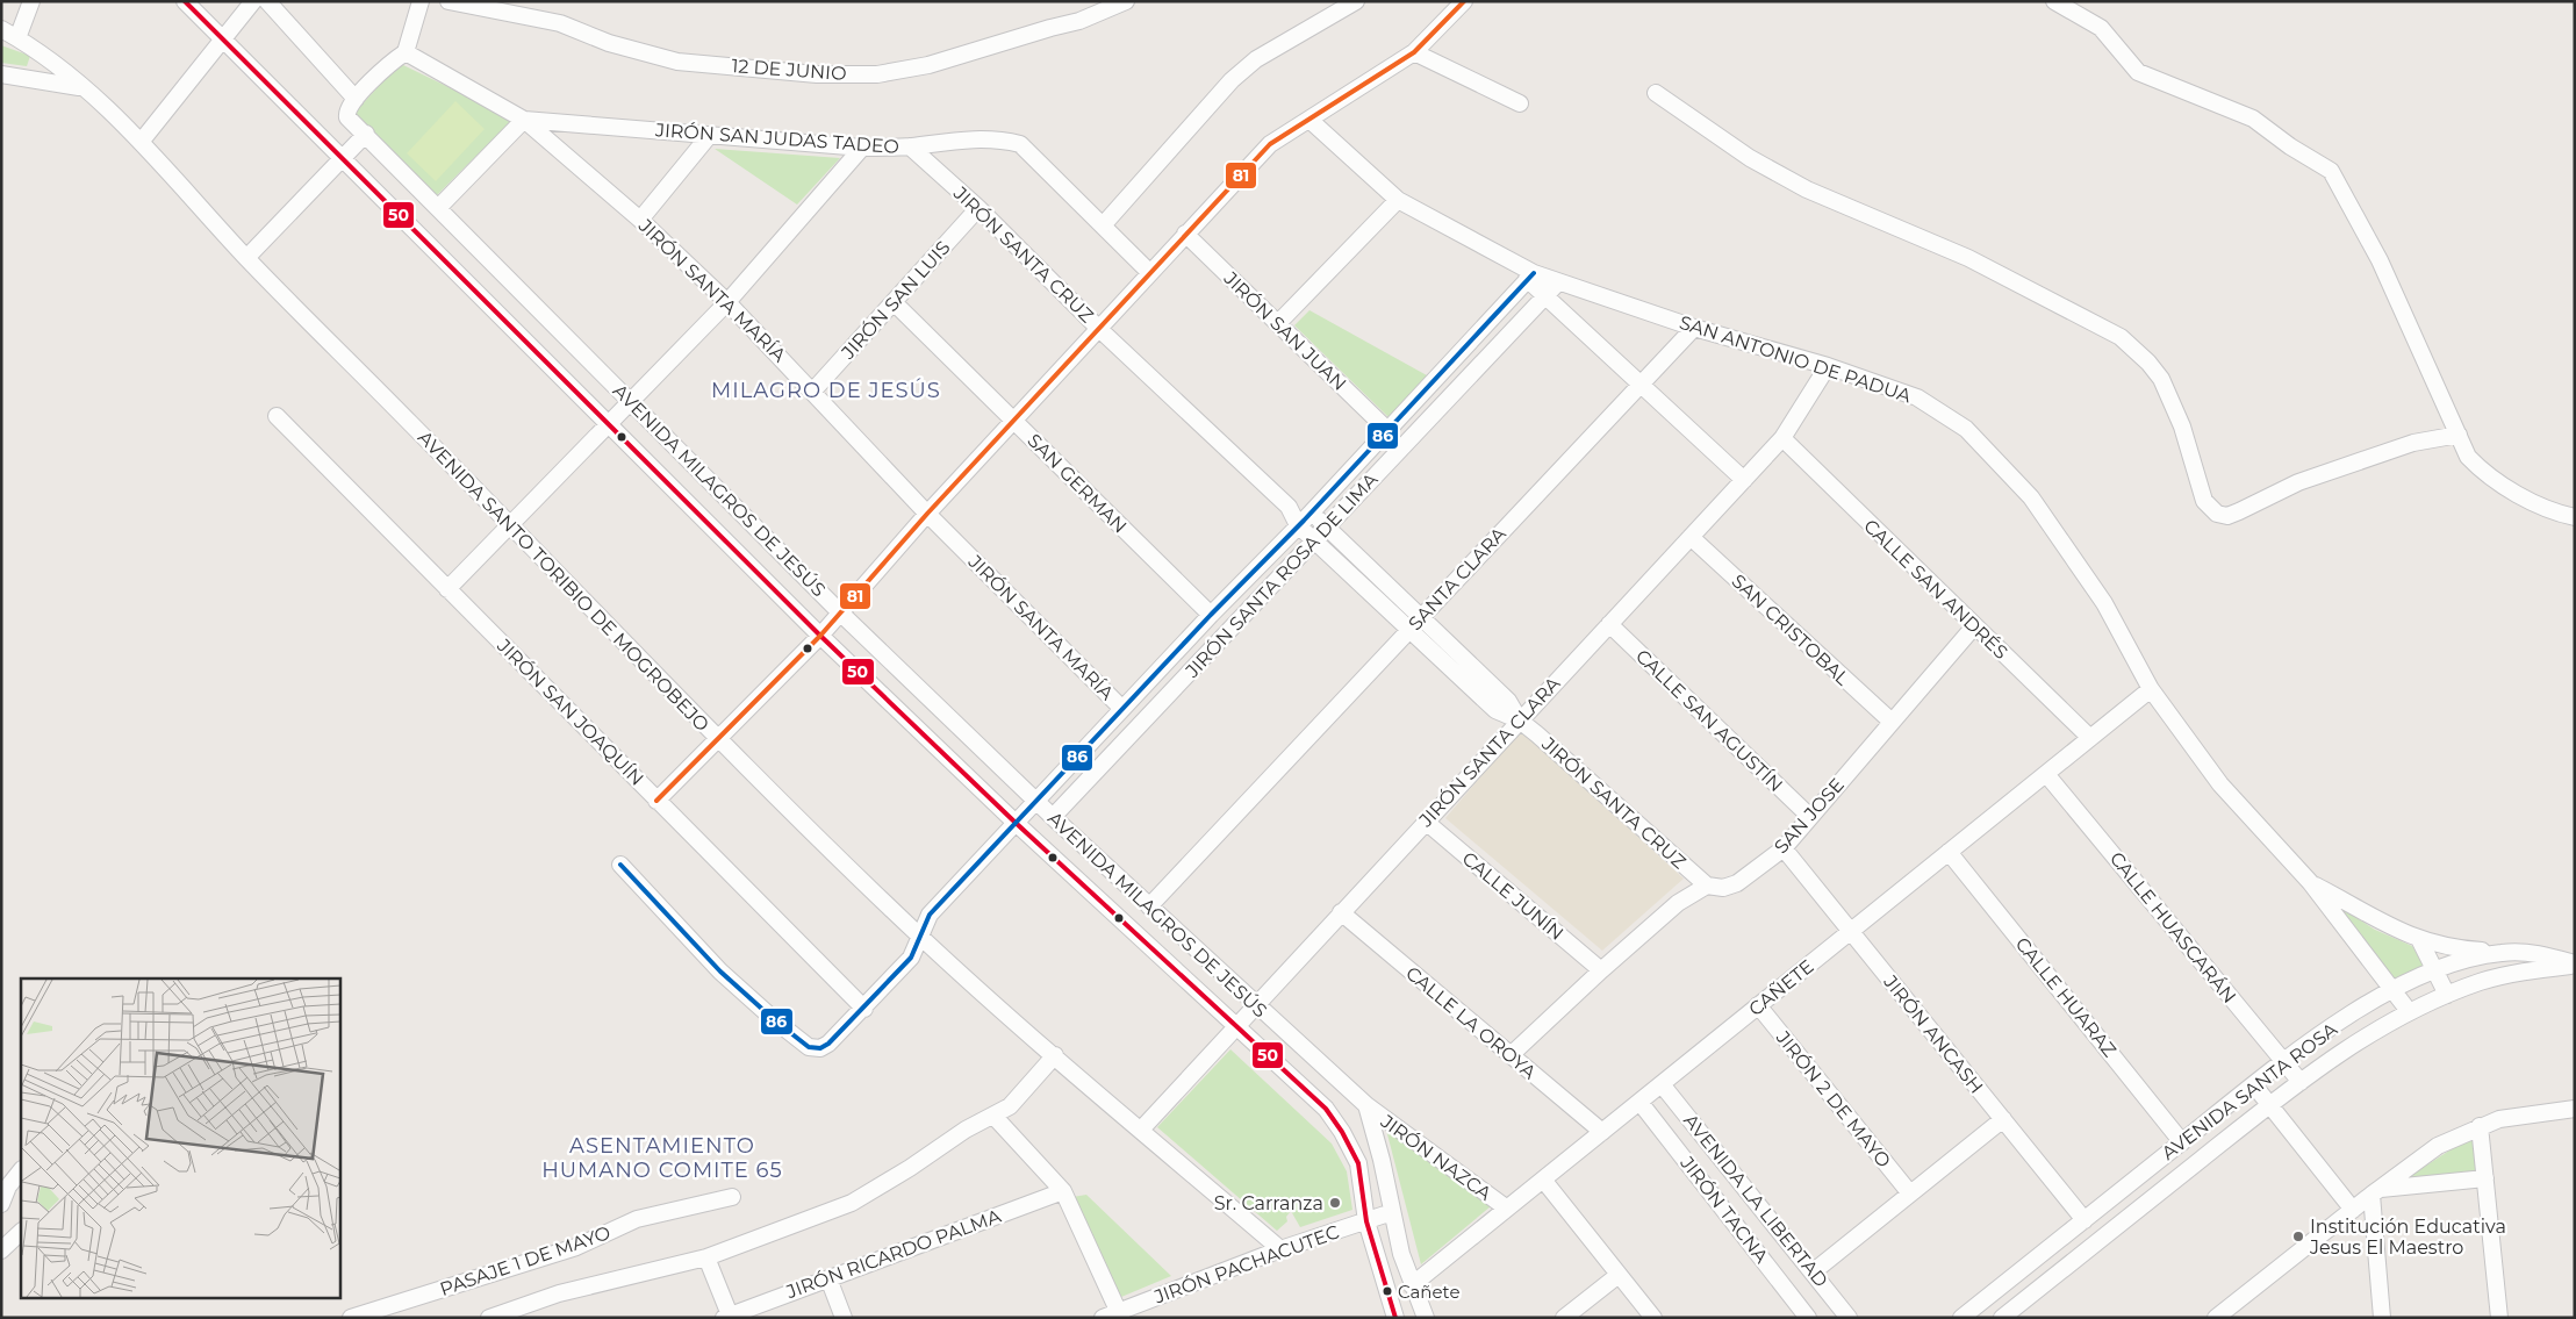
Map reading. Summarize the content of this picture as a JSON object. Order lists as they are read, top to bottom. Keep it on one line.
{"streets":{"street":["12 DE JUNIO","JIRÓN SAN JUDAS TADEO","JIRÓN SANTA CRUZ","JIRÓN SANTA MARÍA","JIRÓN SAN LUIS","JIRÓN SAN JUAN","SAN ANTONIO DE PADUA","SAN GERMAN","AVENIDA MILAGROS DE JESÚS","JIRÓN SANTA ROSA DE LIMA","SANTA CLARA","AVENIDA SANTO TORIBIO DE MOGROBEJO","CALLE SAN ANDRÉS","SAN CRISTOBAL","JIRÓN SAN JOAQUÍN","CALLE SAN AGUSTÍN","JIRÓN SANTA CLARA","SAN JOSE","CALLE JUNÍN","CALLE HUASCARÁN","CAÑETE","CALLE HUARAZ","CALLE LA OROYA","JIRÓN ANCASH","AVENIDA SANTA ROSA","JIRÓN 2 DE MAYO","JIRÓN NAZCA","AVENIDA LA LIBERTAD","JIRÓN TACNA","JIRÓN RICARDO PALMA","PASAJE 1 DE MAYO","JIRÓN PACHACUTEC"]},"crossings":[["JIRÓN SAN JUDAS TADEO","JIRÓN SANTA CRUZ"],["JIRÓN SAN JUDAS TADEO","JIRÓN SANTA MARÍA"],["JIRÓN SANTA CRUZ","JIRÓN SAN LUIS"],["JIRÓN SANTA CRUZ","JIRÓN SANTA ROSA DE LIMA"],["JIRÓN SANTA CRUZ","SANTA CLARA"],["JIRÓN SANTA CRUZ","JIRÓN SANTA CLARA"],["JIRÓN SANTA CRUZ","SAN JOSE"],["JIRÓN SANTA MARÍA","JIRÓN SAN LUIS"],["JIRÓN SANTA MARÍA","JIRÓN SANTA ROSA DE LIMA"],["JIRÓN SAN LUIS","SAN GERMAN"],["JIRÓN SAN JUAN","JIRÓN SANTA ROSA DE LIMA"],["SAN ANTONIO DE PADUA","JIRÓN SANTA ROSA DE LIMA"],["SAN ANTONIO DE PADUA","SANTA CLARA"],["SAN ANTONIO DE PADUA","JIRÓN SANTA CLARA"],["SAN ANTONIO DE PADUA","CAÑETE"],["SAN ANTONIO DE PADUA","AVENIDA SANTA ROSA"],["SAN GERMAN","JIRÓN SANTA ROSA DE LIMA"],["AVENIDA MILAGROS DE JESÚS","JIRÓN SANTA ROSA DE LIMA"],["AVENIDA MILAGROS DE JESÚS","SANTA CLARA"],["AVENIDA MILAGROS DE JESÚS","JIRÓN SANTA CLARA"],["AVENIDA MILAGROS DE JESÚS","JIRÓN NAZCA"],["AVENIDA MILAGROS DE JESÚS","JIRÓN PACHACUTEC"],["JIRÓN SANTA ROSA DE LIMA","AVENIDA SANTO TORIBIO DE MOGROBEJO"],["JIRÓN SANTA ROSA DE LIMA","JIRÓN SAN JOAQUÍN"],["AVENIDA SANTO TORIBIO DE MOGROBEJO","JIRÓN SANTA CLARA"],["AVENIDA SANTO TORIBIO DE MOGROBEJO","JIRÓN PACHACUTEC"],["CALLE SAN ANDRÉS","JIRÓN SANTA CLARA"],["CALLE SAN ANDRÉS","SAN JOSE"],["CALLE SAN ANDRÉS","CAÑETE"],["SAN CRISTOBAL","JIRÓN SANTA CLARA"],["SAN CRISTOBAL","SAN JOSE"],["CALLE SAN AGUSTÍN","JIRÓN SANTA CLARA"],["CALLE SAN AGUSTÍN","SAN JOSE"],["JIRÓN SANTA CLARA","CALLE JUNÍN"],["JIRÓN SANTA CLARA","CALLE LA OROYA"],["SAN JOSE","CALLE JUNÍN"],["SAN JOSE","CALLE LA OROYA"],["SAN JOSE","JIRÓN ANCASH"],["CALLE HUASCARÁN","CAÑETE"],["CALLE HUASCARÁN","AVENIDA SANTA ROSA"],["CAÑETE","CALLE HUARAZ"],["CAÑETE","CALLE LA OROYA"],["CAÑETE","JIRÓN ANCASH"],["CAÑETE","JIRÓN 2 DE MAYO"],["CAÑETE","JIRÓN NAZCA"],["CAÑETE","AVENIDA LA LIBERTAD"],["CAÑETE","JIRÓN TACNA"],["CALLE HUARAZ","AVENIDA SANTA ROSA"],["JIRÓN ANCASH","AVENIDA SANTA ROSA"]],"districts":["MILAGRO DE JESÚS","ASENTAMIENTO HUMANO COMITE 65"],"places":["Sr. Carranza","Institución Educativa Jesus El Maestro","Cañete"],"lines":["transit line 50","transit line 81","transit line 86"]}
